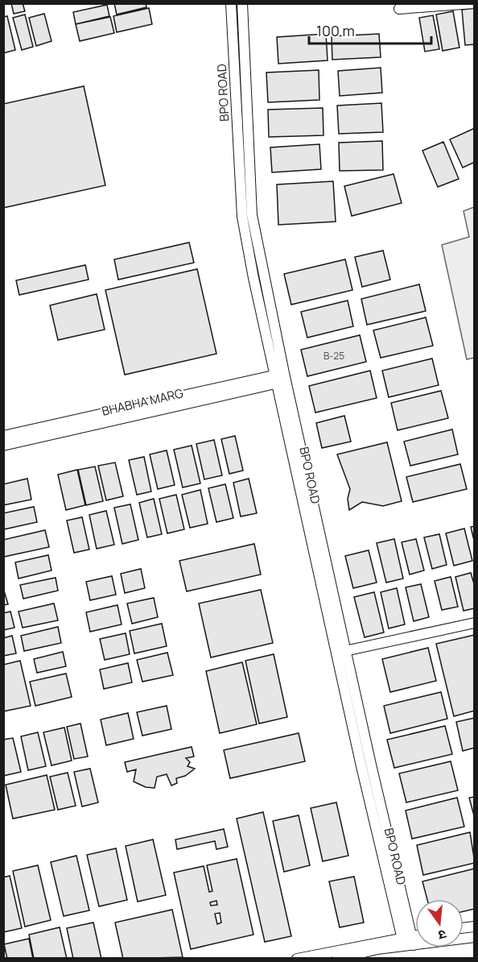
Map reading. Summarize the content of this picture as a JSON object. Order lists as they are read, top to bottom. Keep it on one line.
{"streets":{"street":["BPO ROAD","BHABHA MARG"]},"crossings":[["BPO ROAD","BHABHA MARG"]],"house_numbers":["B-25"],"scale_bar":"100 m","north":"bottom"}
